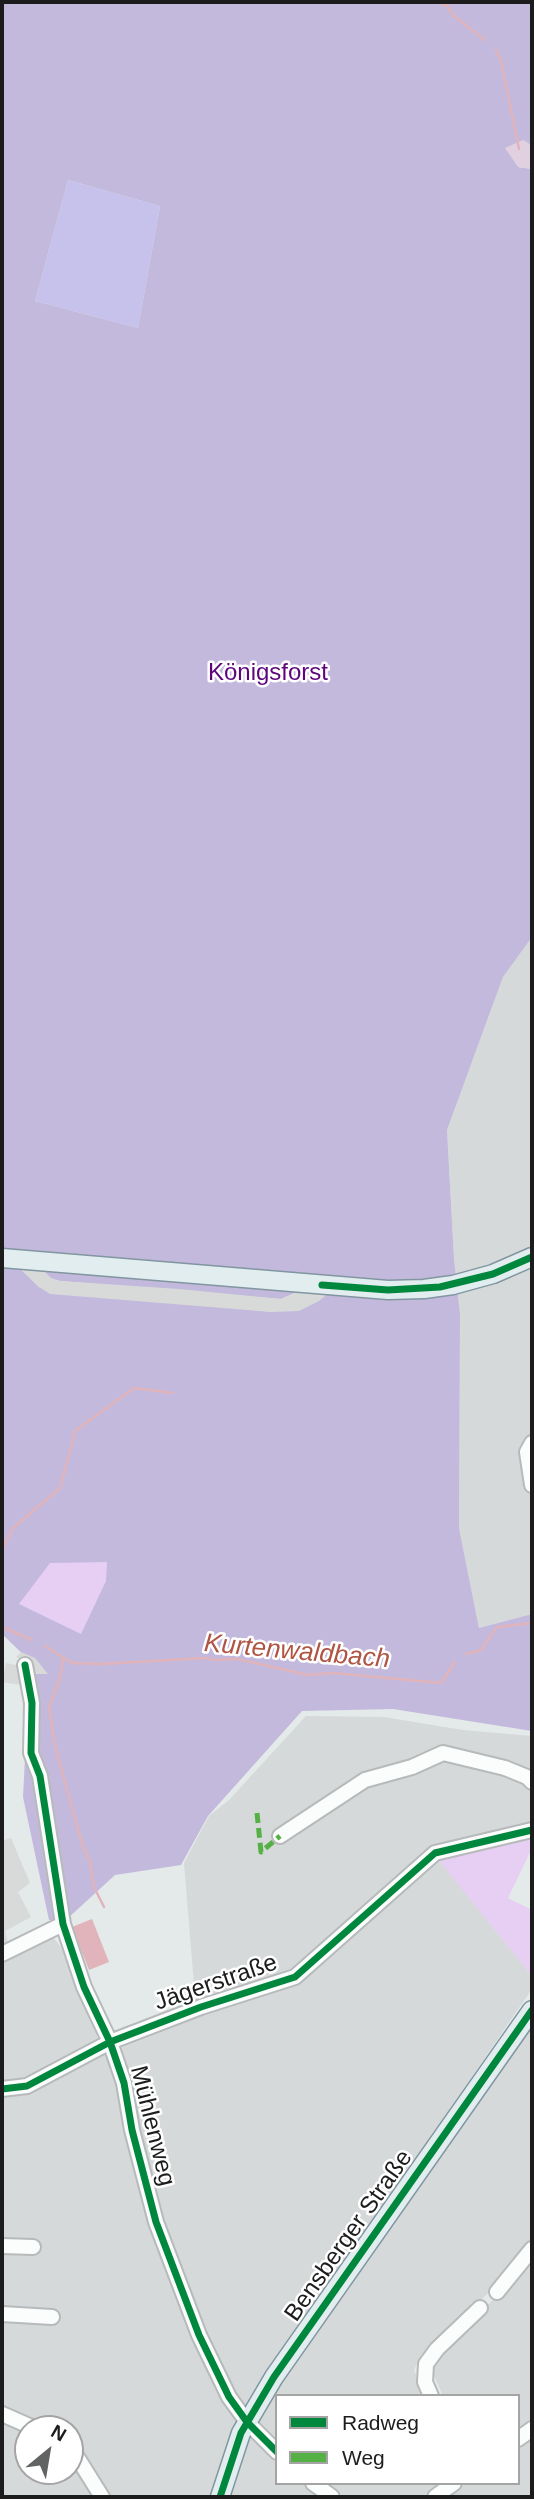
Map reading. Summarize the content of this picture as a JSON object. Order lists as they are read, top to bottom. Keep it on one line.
{"streets":{"main road":["Bensberger Straße"],"street":["Jägerstraße","Mühlenweg"]},"crossings":[["Jägerstraße","Mühlenweg"],["Mühlenweg","Bensberger Straße"]],"water":["Kurtenwaldbach"],"parks":["Königsforst"],"legend":["Radweg","Weg"],"north":"top right"}
